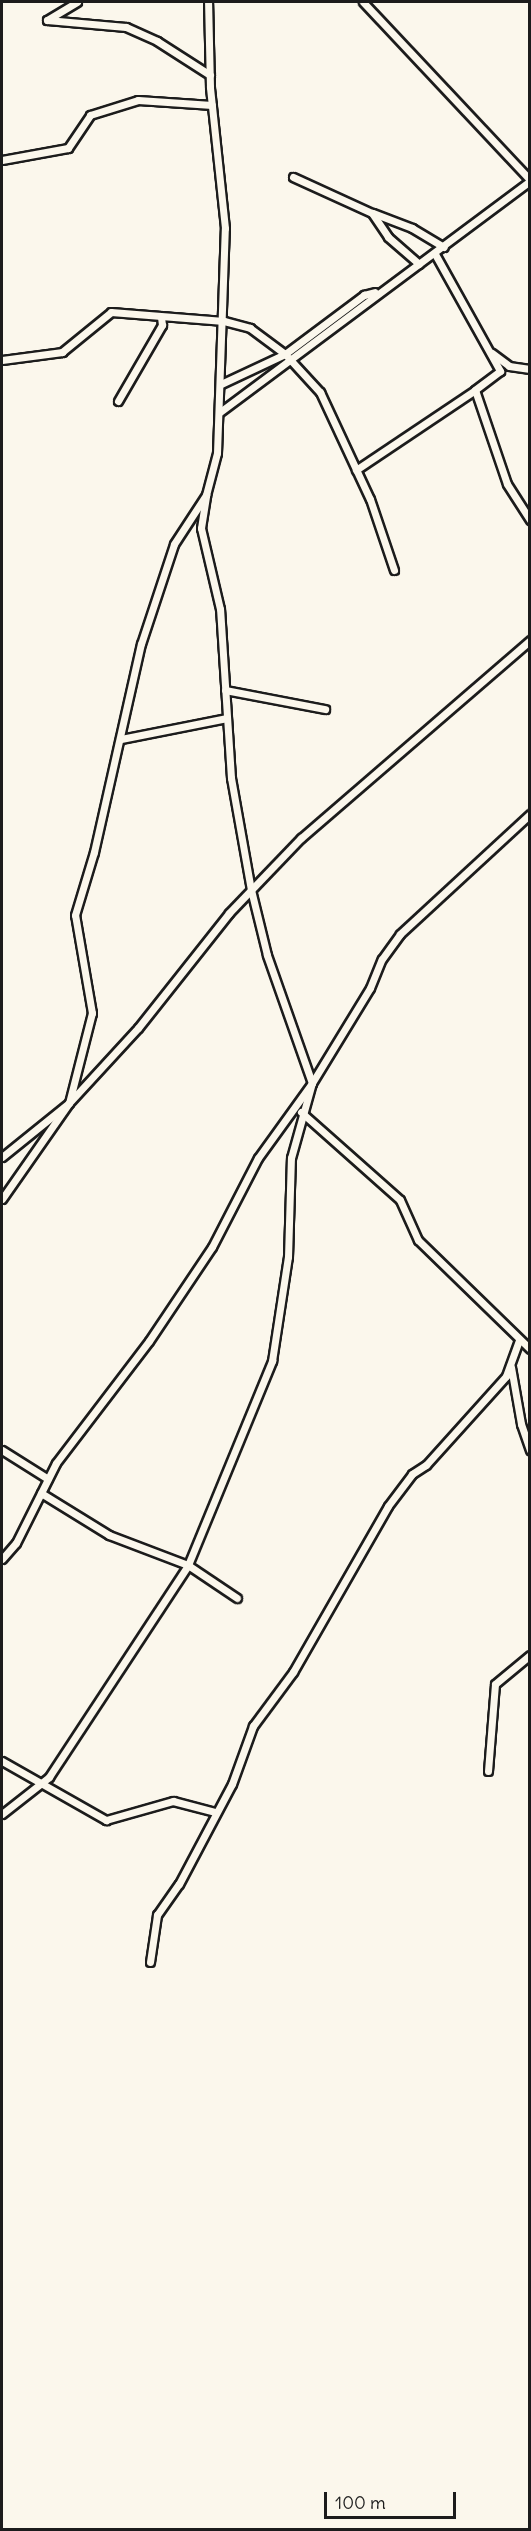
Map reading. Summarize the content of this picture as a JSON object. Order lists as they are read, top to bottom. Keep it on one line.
{"scale_bar":"100 m"}
